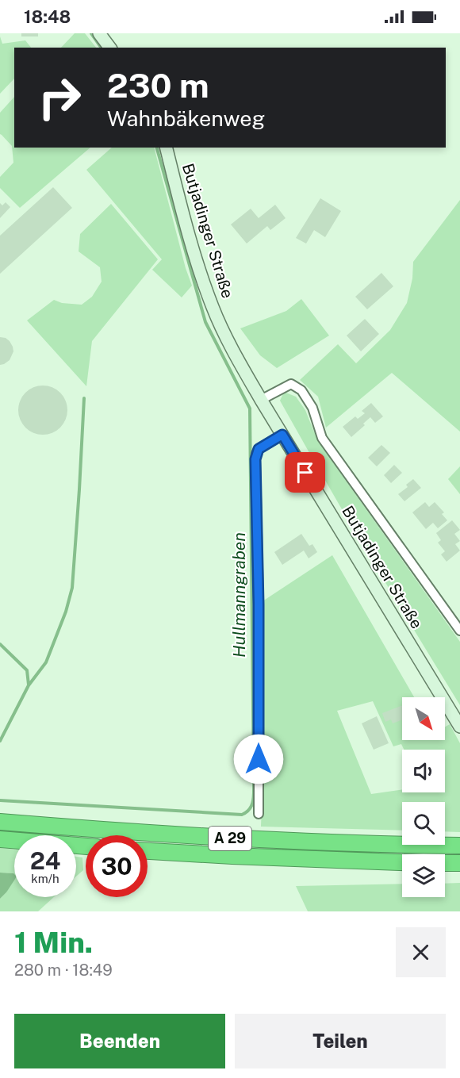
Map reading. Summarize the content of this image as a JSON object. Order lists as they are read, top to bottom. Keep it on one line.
{"streets":{"highway":["A 29"],"street":["Butjadinger Straße"]},"water":["Hullmanngraben"],"north":"bottom right","page":{"status":"18:48","turn":["230 m","Wahnbäkenweg"],"speed":"24 km/h","limit":"30","heading":["1 Min.","280 m · 18:49"],"buttons":["Beenden","Teilen"]}}
